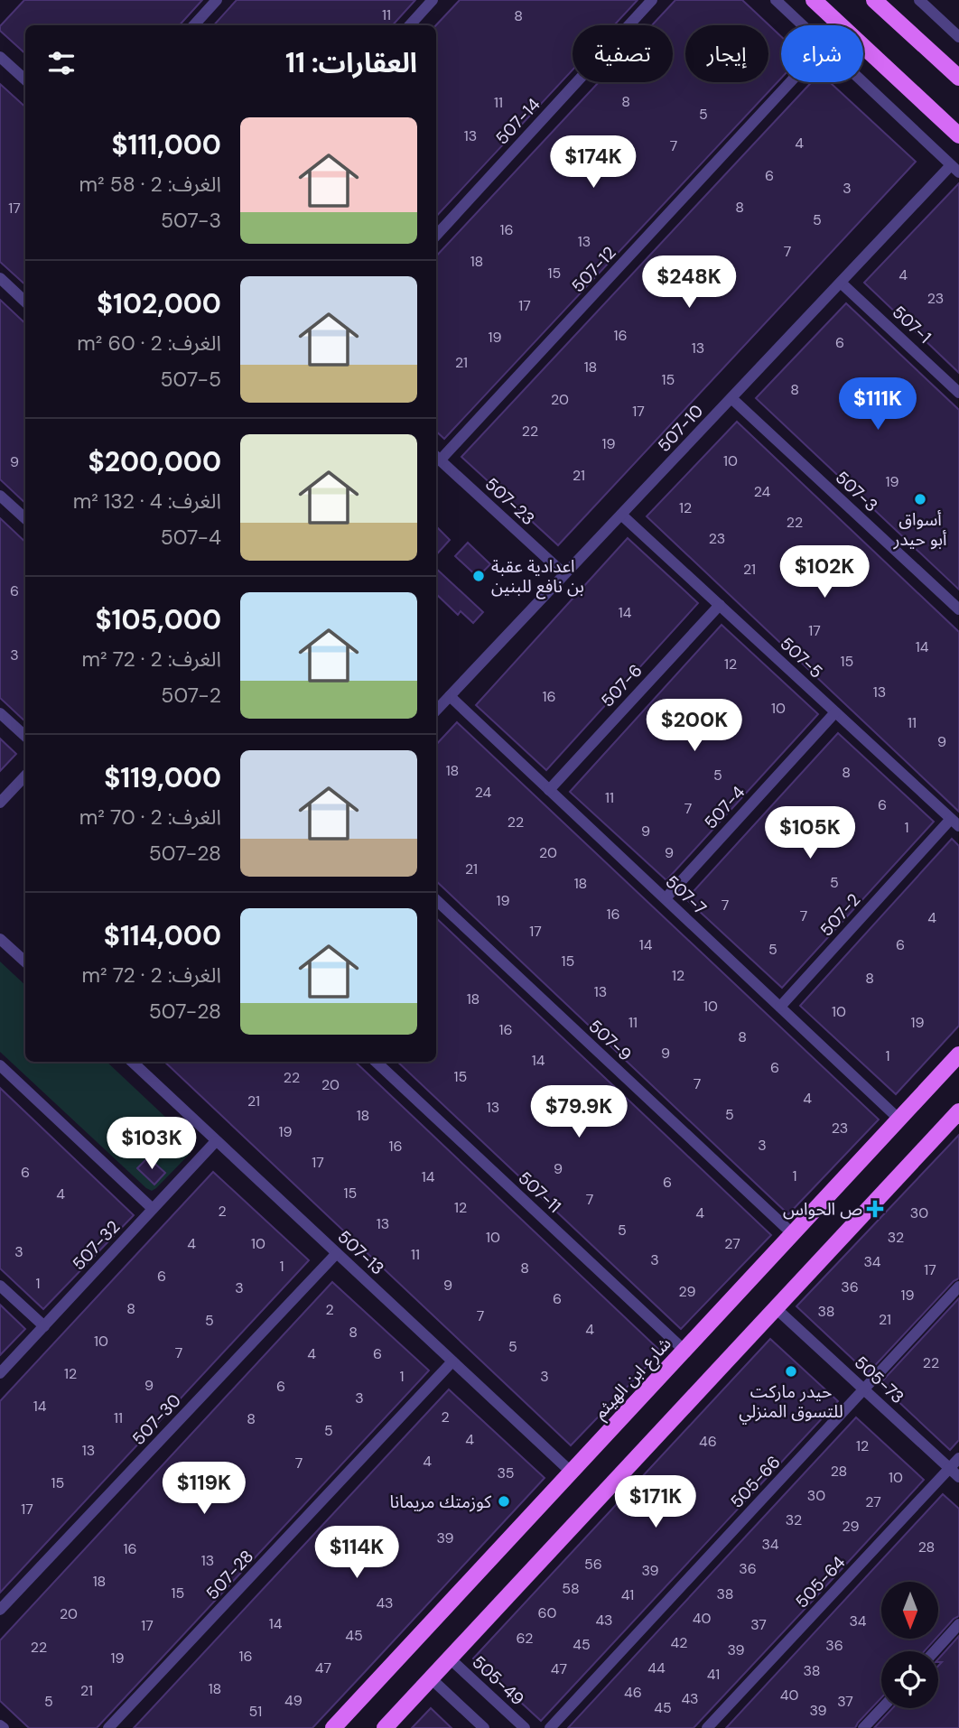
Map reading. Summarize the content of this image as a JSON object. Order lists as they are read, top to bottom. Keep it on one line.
{"streets":{"main road":["شارع ابن الهيثم"],"street":["507-14","507-12","507-1","507-10","507-3","507-23","507-5","507-6","507-4","507-7","507-2","507-9","507-11","507-32","507-13","505-73","507-30","505-66","507-28","505-64","505-49"]},"crossings":[["507-12","507-23"],["507-1","507-10"],["507-10","507-3"],["507-10","507-23"],["507-10","507-5"],["507-10","507-7"],["507-5","507-6"],["507-5","507-4"],["507-5","507-2"],["507-6","507-7"],["507-4","507-7"],["507-7","507-2"],["507-7","شارع ابن الهيثم"],["507-9","شارع ابن الهيثم"],["507-11","شارع ابن الهيثم"],["507-32","507-13"],["507-13","شارع ابن الهيثم"],["507-13","507-30"],["507-13","507-28"],["505-73","505-66"],["505-73","505-64"]],"places":{"other":["أسواق أبو حيدر","اعدادية عقبة بن نافع للبنين","حيدر ماركت للتسوق المنزلي","كوزمتك مريمانا"],"health":["ص الحواس"]},"house_numbers":["11","8","8","11","5","13","4","7","6","3","8","17","5","16","13","7","18","15","4","23","17","16","19","6","13","21","18","15","8","20","17","22","19","10","9","21","19","24","12","22","23","21","6","14","17","14","3","15","12","13","16","10","11","9","18","8","5","24","11","6","7","22","1","9","20","9","21","5","18","19","7","16","7","4","17","14","6","5","15","12","8","13","18","10","10","11","19","16","8","9","1","14","6","15","22","7","20","4","21","13","5","18","23","19","3","16","17","9","6","1","14","6","15","4","7","12","2","4","30","13","5","10","32","4","10","27","3","11","3","34","1","8","17","6","1","9","36","3","29","19","6","8","2","38","7","21","5","4","8","10","5","7","4","6","22","12","1","3","9","6","3","14","2","11","8","5","4","46","12","13","4","7","28","35","10","15","30","27","17","32","29","39","34","28","16","13","56","36","39","18","58","15","38","41","43","60","20","40","43","34","14","37","17","45","62","42","45","36","22","39","16","19","47","44","47","38","41","18","21","46","40","43","49","5","37","45","39","51"],"north":"bottom","page":{"chip":["شراء","إيجار","تصفية"],"heading":"العقارات: 11","list":[{"name":"$111,000","note":"الغرف: 2 · 58 m² · 507-3"},{"name":"$102,000","note":"الغرف: 2 · 60 m² · 507-5"},{"name":"$200,000","note":"الغرف: 4 · 132 m² · 507-4"},{"name":"$105,000","note":"الغرف: 2 · 72 m² · 507-2"},{"name":"$119,000","note":"الغرف: 2 · 70 m² · 507-28"},{"name":"$114,000","note":"الغرف: 2 · 72 m² · 507-28"}],"price":["$174K","$248K","$111K","$102K","$200K","$105K","$79.9K","$103K","$119K","$171K","$114K"]}}
